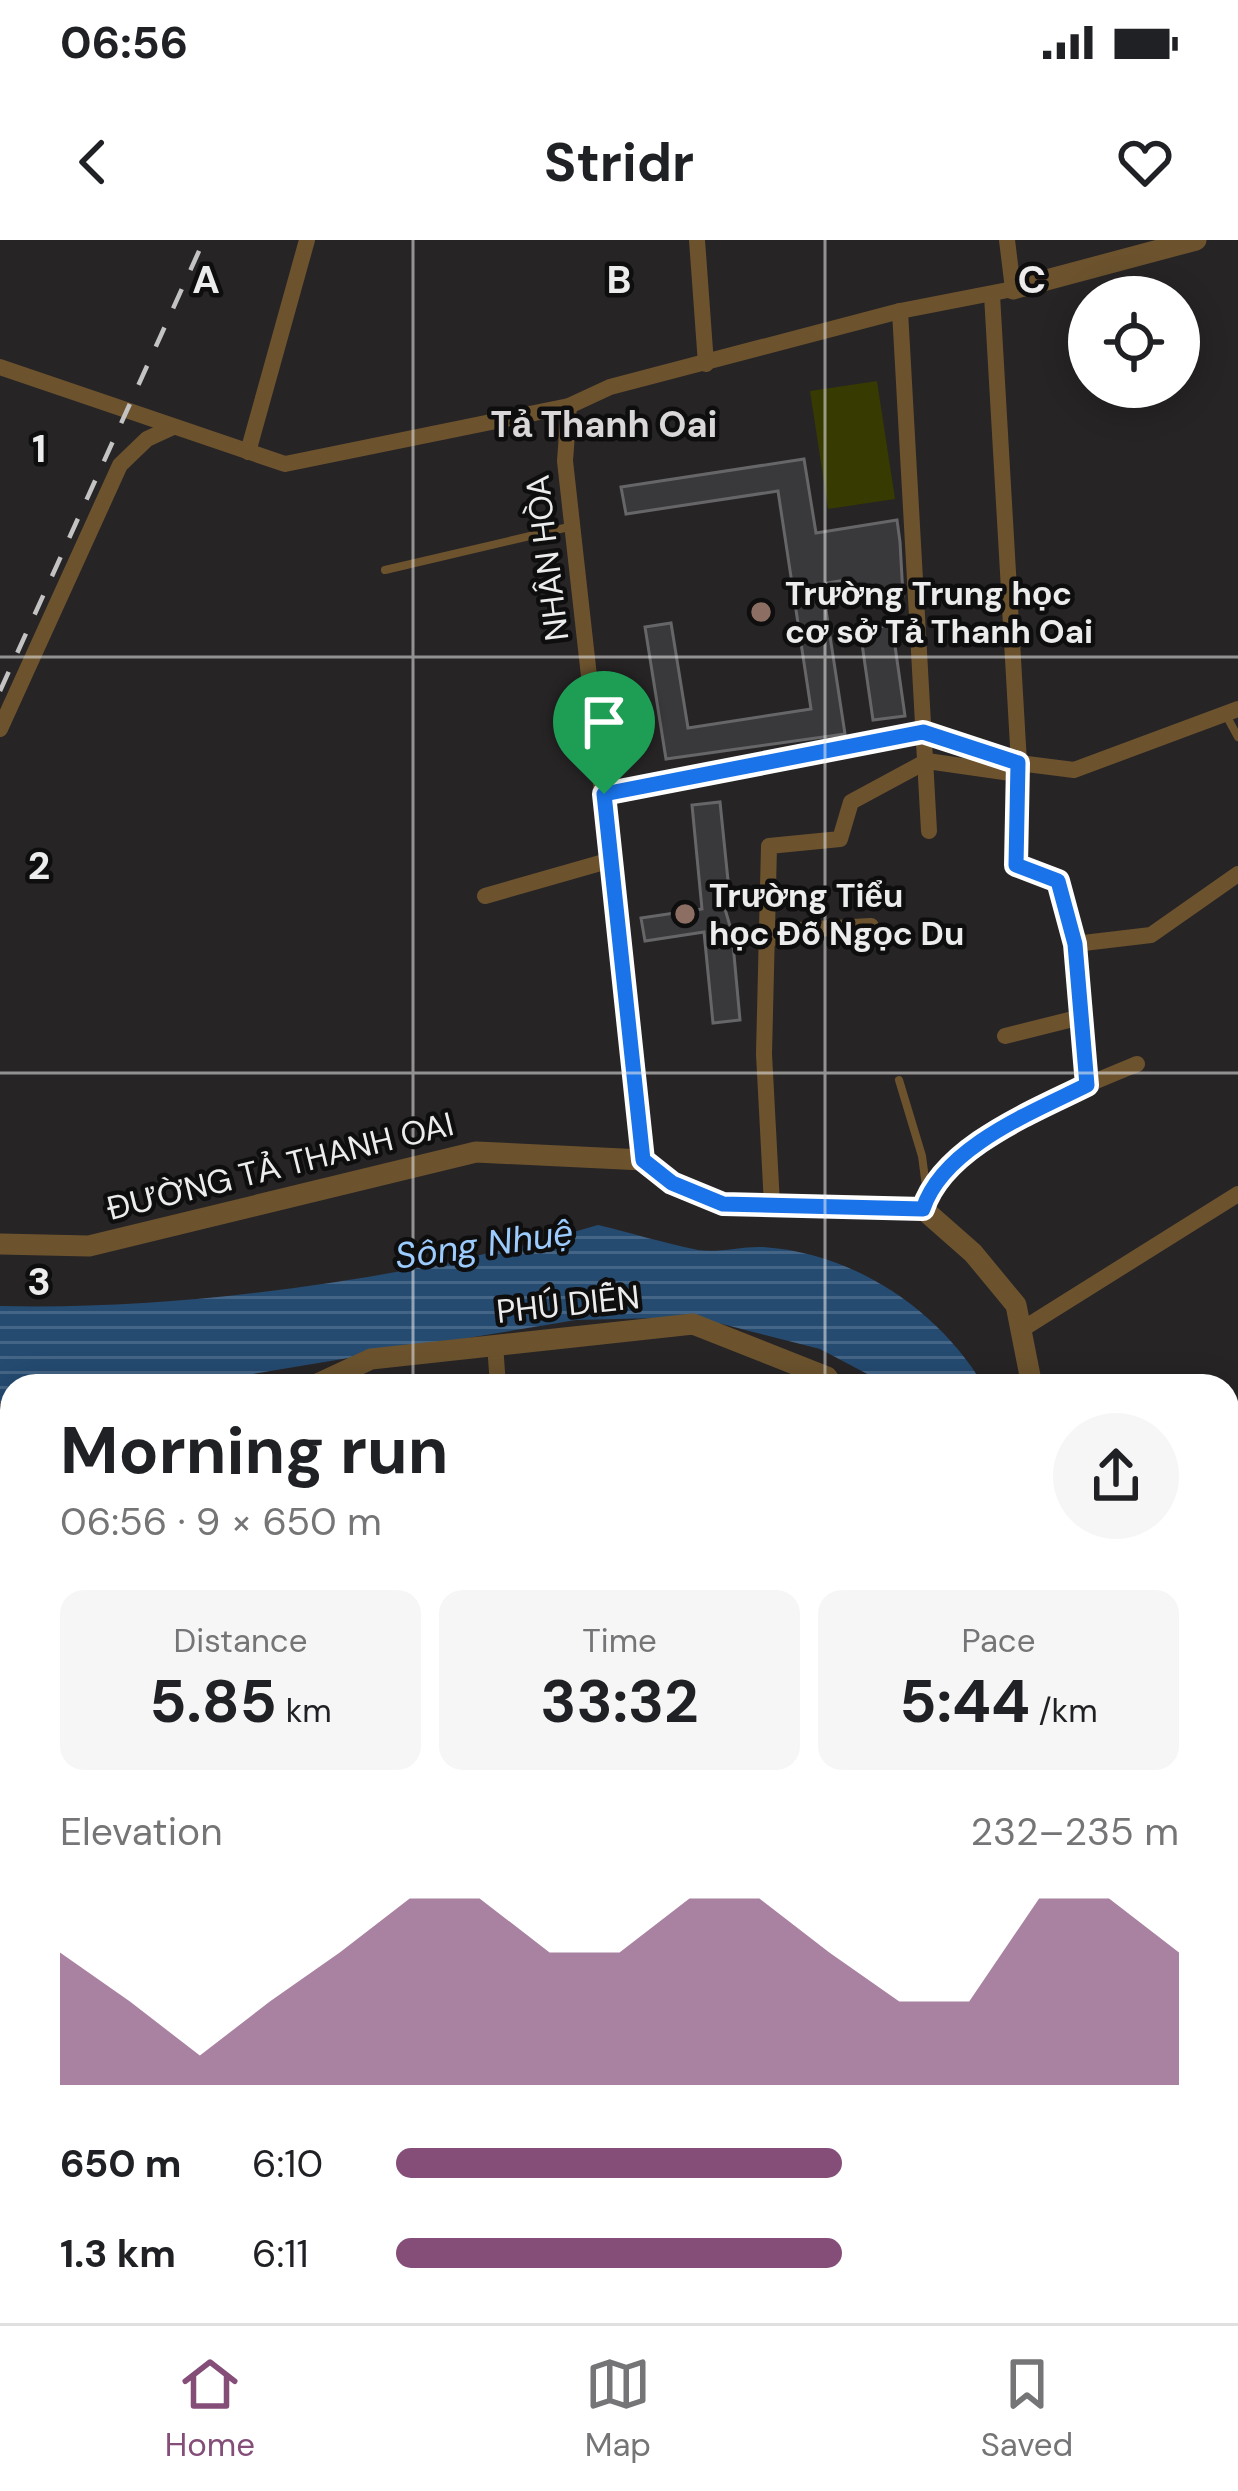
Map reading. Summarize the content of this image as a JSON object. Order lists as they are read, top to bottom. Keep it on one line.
{"streets":{"street":["NHÂN HÒA","ĐƯỜNG TẢ THANH OAI","PHÚ DIỄN"]},"crossings":[["NHÂN HÒA","ĐƯỜNG TẢ THANH OAI"]],"districts":["Tả Thanh Oai"],"water":["Sông Nhuệ"],"places":["Trường Trung học cơ sở Tả Thanh Oai","Trường Tiểu học Đỗ Ngọc Du"],"page":{"status":"06:56","header":"Stridr","heading":["Morning run","06:56 · 9 × 650 m"],"stats":[["Distance","5.85 km"],["Time","33:32"],["Pace","5:44 /km"]],"chart":["Elevation","232–235 m"],"list":[{"name":"650 m","note":"6:10"},{"name":"1.3 km","note":"6:11"}],"tabs":["Home","Map","Saved"]},"grid":{"columns":["A","B","C"],"rows":["1","2","3"]}}
